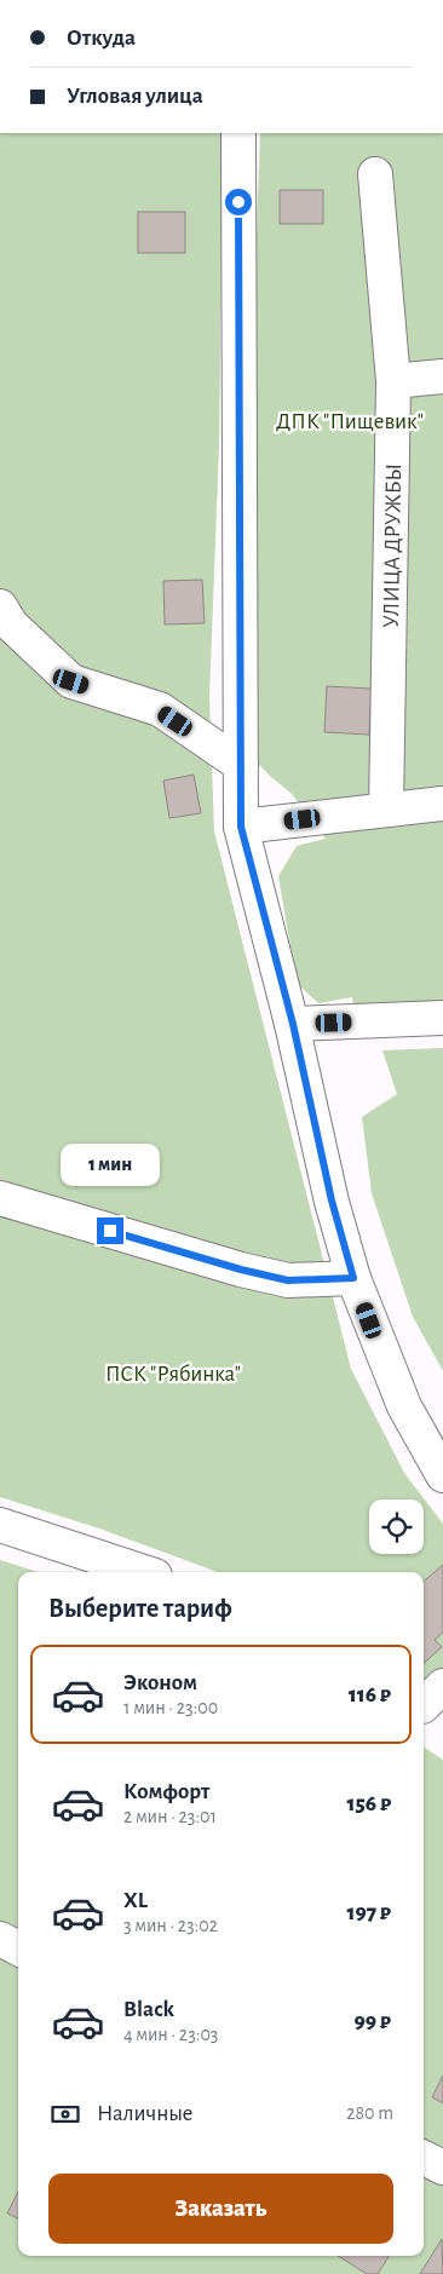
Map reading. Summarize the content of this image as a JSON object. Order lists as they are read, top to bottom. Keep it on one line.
{"streets":{"street":["УЛИЦА ДРУЖБЫ"]},"parks":["ДПК \"Пищевик\"","ПСК \"Рябинка\""],"page":{"banner":["Откуда","Угловая улица"],"bubble":"1 мин","heading":"Выберите тариф","list":[{"name":"Эконом","note":"1 мин · 23:00","value":"116 ₽"},{"name":"Комфорт","note":"2 мин · 23:01","value":"156 ₽"},{"name":"XL","note":"3 мин · 23:02","value":"197 ₽"},{"name":"Black","note":"4 мин · 23:03","value":"99 ₽"}],"pay":["Наличные","280 m"],"buttons":"Заказать"}}
